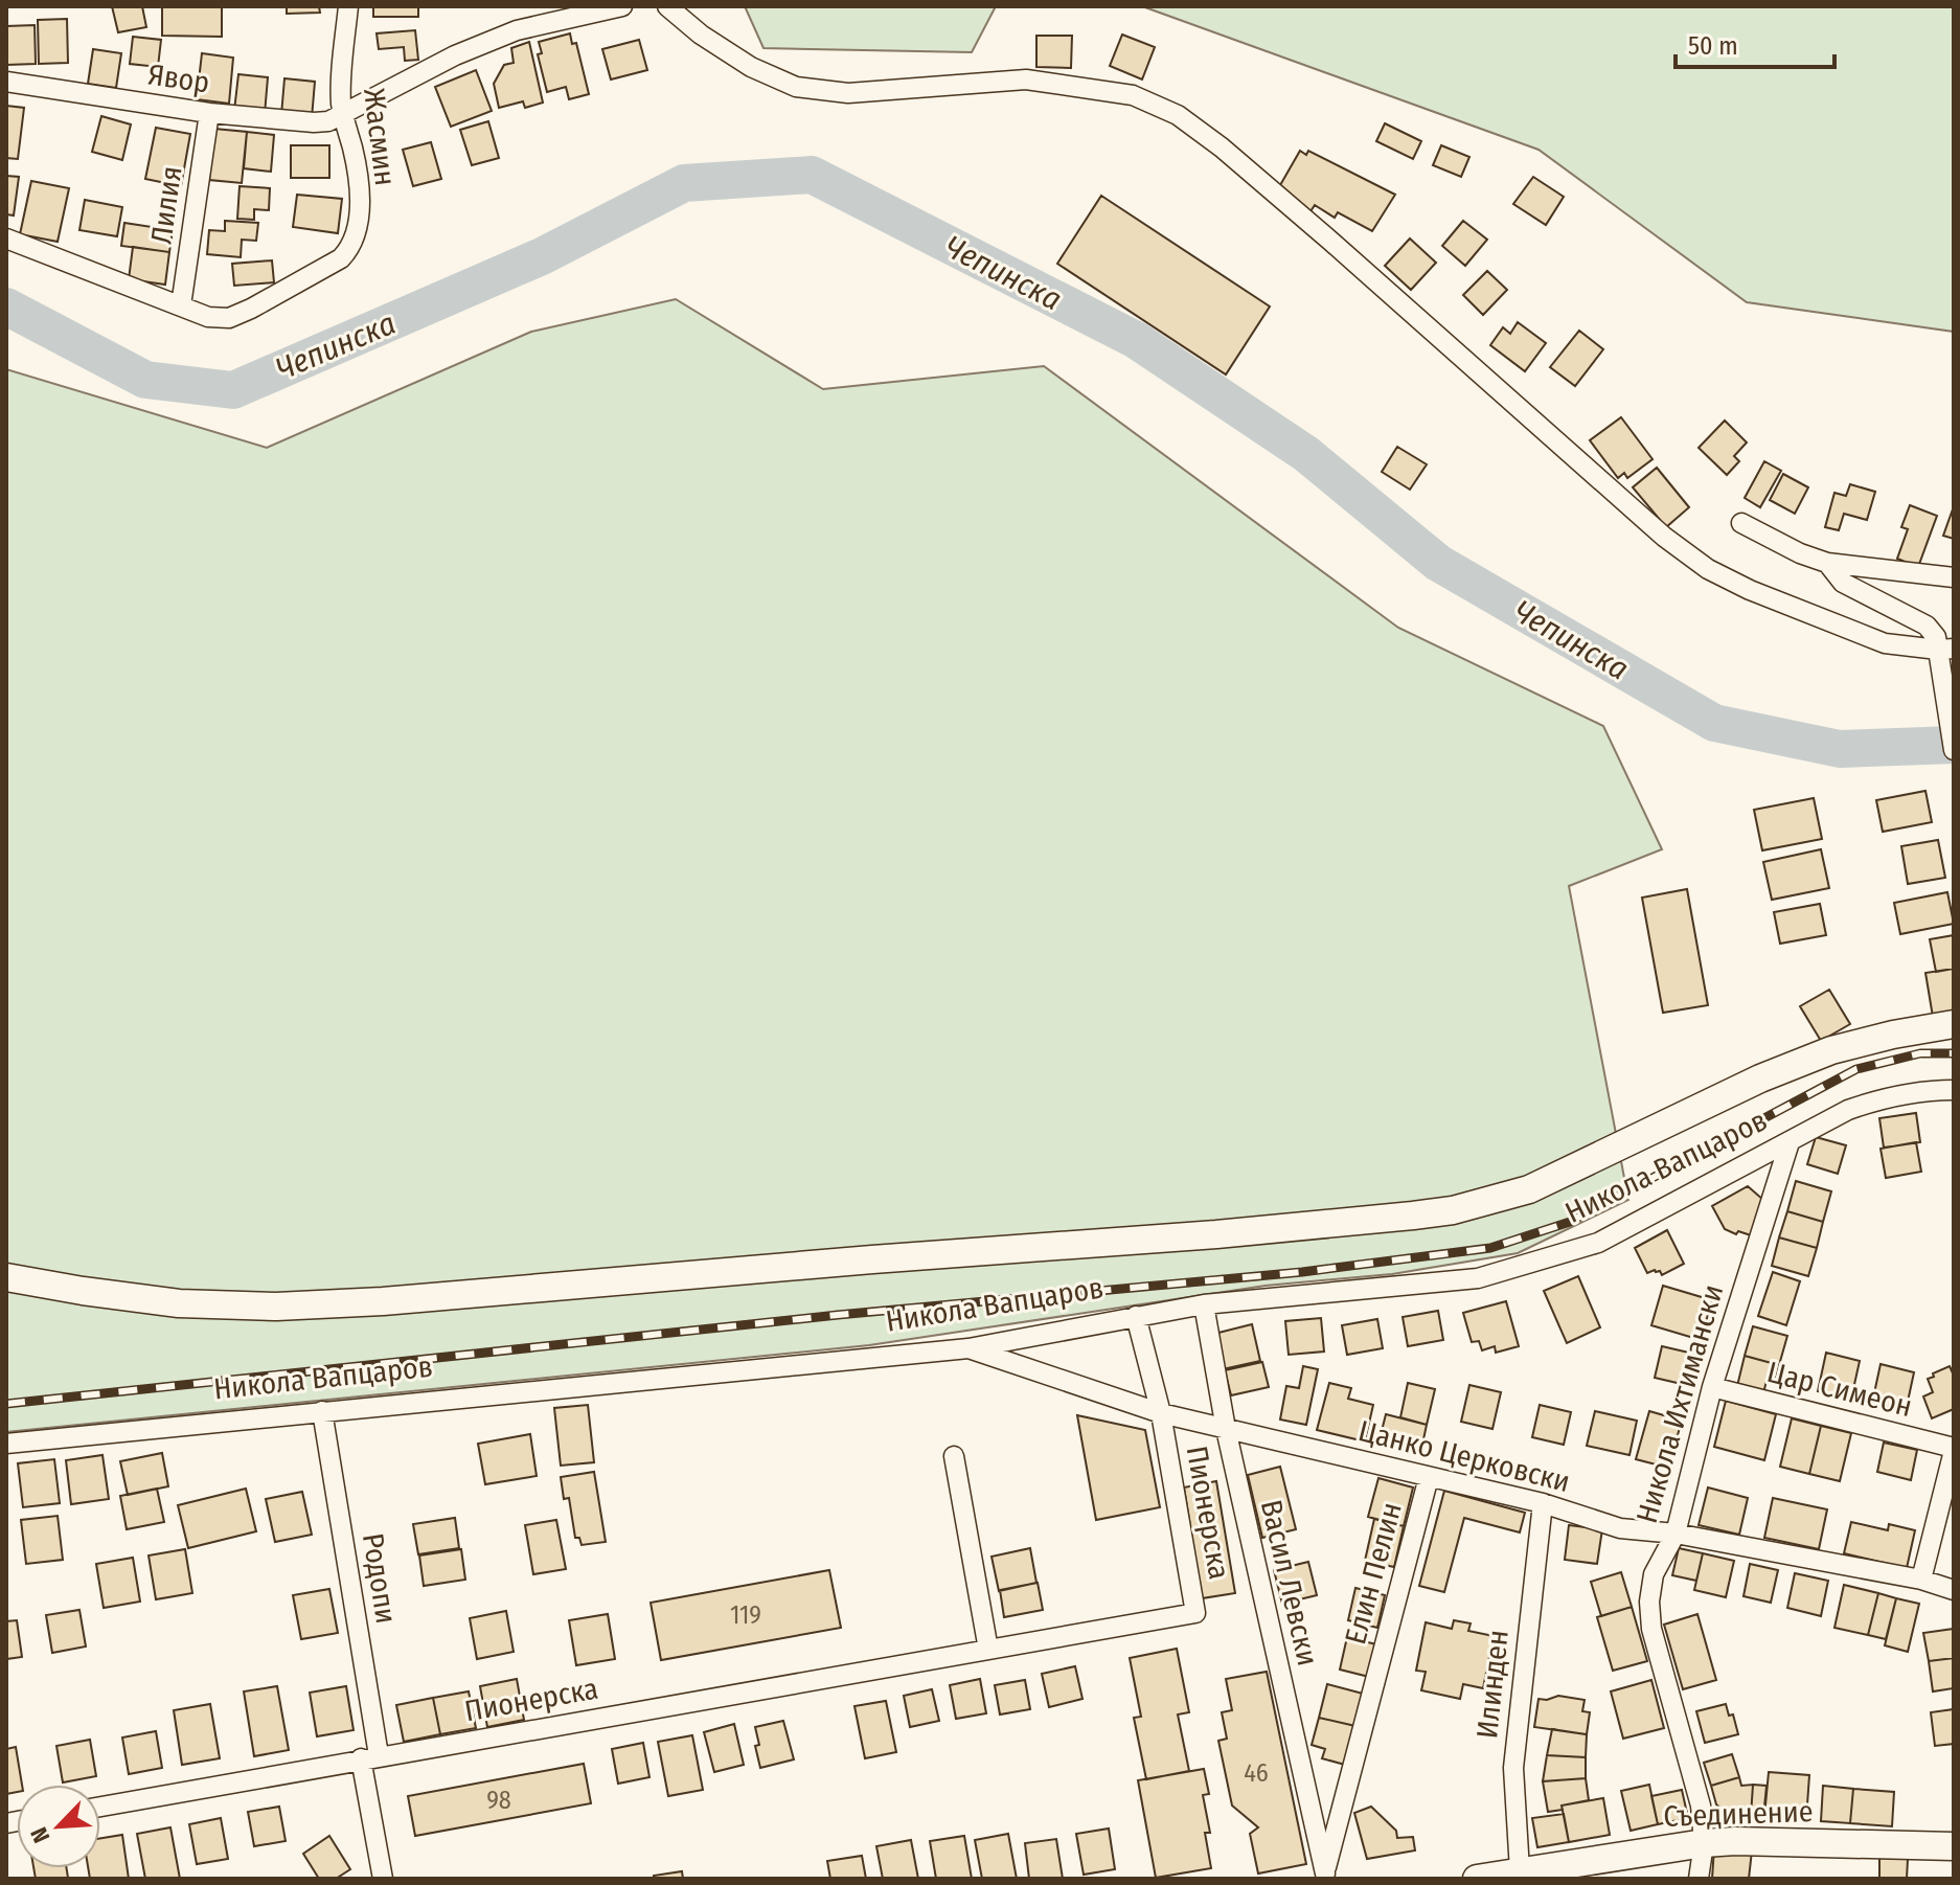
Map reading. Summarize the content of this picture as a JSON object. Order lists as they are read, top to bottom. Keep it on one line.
{"streets":{"street":["Явор","Жасмин","Лилия","Никола Вапцаров","Цар Симеон","Никола Ихтимански","Цанко Церковски","Пионерска","Елин Пелин","Родопи","Васил Левски","Илинден","Съединение"]},"crossings":[["Явор","Жасмин"],["Явор","Лилия"],["Жасмин","Лилия"],["Никола Вапцаров","Никола Ихтимански"],["Никола Вапцаров","Цанко Церковски"],["Никола Вапцаров","Пионерска"],["Никола Вапцаров","Родопи"],["Никола Вапцаров","Васил Левски"],["Цар Симеон","Никола Ихтимански"],["Никола Ихтимански","Цанко Церковски"],["Никола Ихтимански","Съединение"],["Цанко Церковски","Пионерска"],["Цанко Церковски","Елин Пелин"],["Цанко Церковски","Васил Левски"],["Цанко Церковски","Илинден"],["Пионерска","Родопи"],["Елин Пелин","Васил Левски"],["Илинден","Съединение"]],"water":["Чепинска"],"house_numbers":["119","46","98"],"scale_bar":"50 m","north":"bottom left"}
